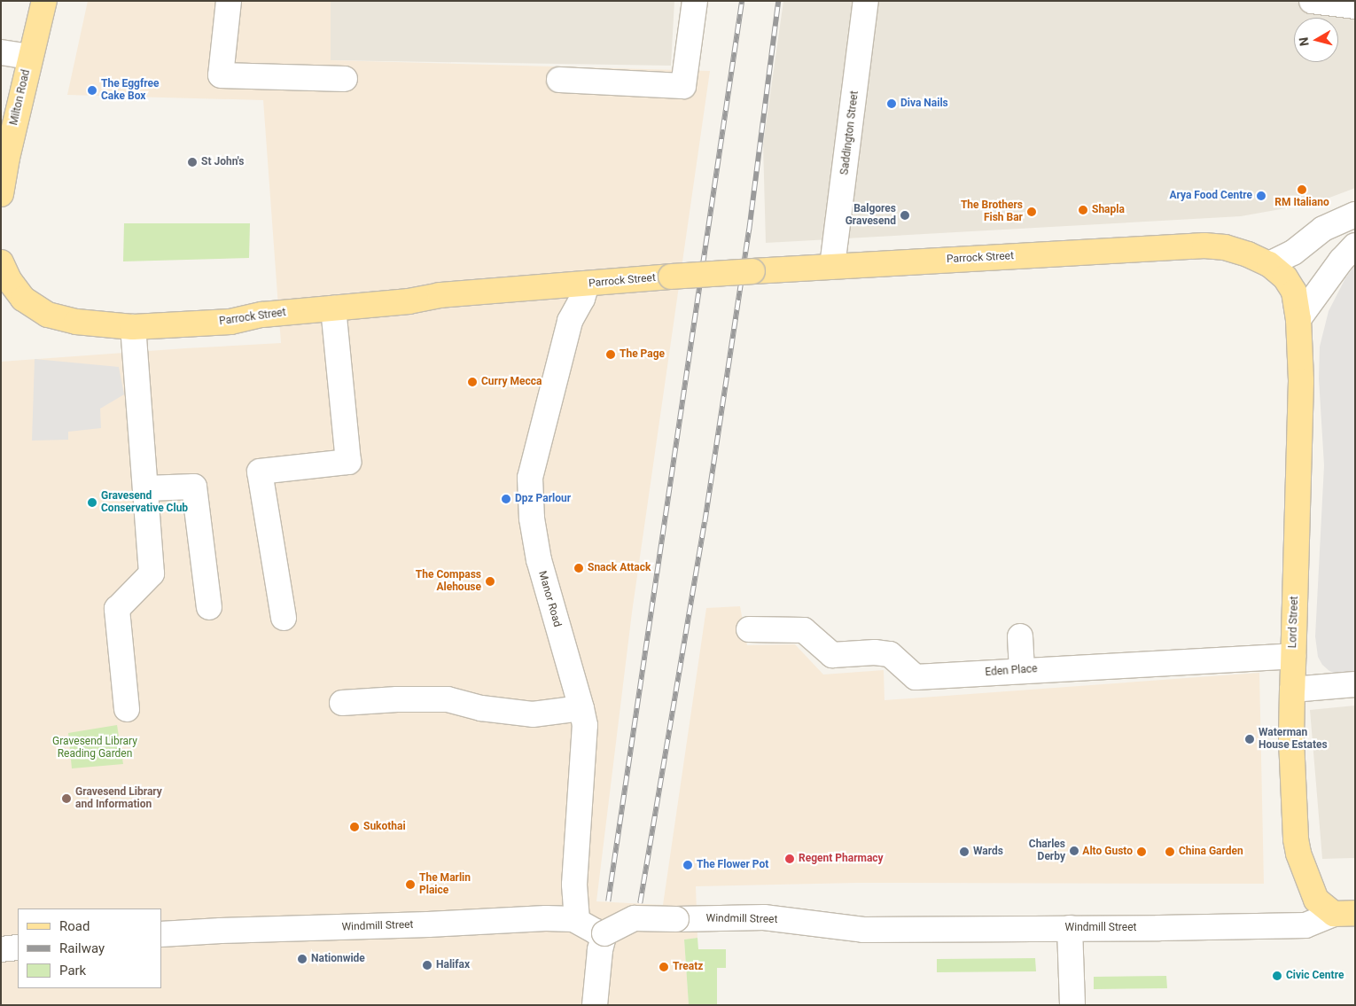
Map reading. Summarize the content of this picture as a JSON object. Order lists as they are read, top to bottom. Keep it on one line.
{"streets":{"main road":["Milton Road","Parrock Street","Lord Street"],"street":["Saddington Street","Manor Road","Eden Place","Windmill Street"]},"crossings":[["Saddington Street","Parrock Street"],["Parrock Street","Manor Road"],["Parrock Street","Lord Street"],["Manor Road","Windmill Street"],["Lord Street","Eden Place"],["Lord Street","Windmill Street"]],"parks":["Gravesend Library Reading Garden"],"places":["The Eggfree Cake Box","Diva Nails","St John's","RM Italiano","Arya Food Centre","Shapla","The Brothers Fish Bar","Balgores Gravesend","The Page","Curry Mecca","Dpz Parlour","Gravesend Conservative Club","Snack Attack","The Compass Alehouse","Waterman House Estates","Gravesend Library and Information","Sukothai","Charles Derby","Wards","Alto Gusto","China Garden","Regent Pharmacy","The Flower Pot","The Marlin Plaice","Nationwide","Halifax","Treatz","Civic Centre"],"legend":["Road","Railway","Park"],"north":"left"}
